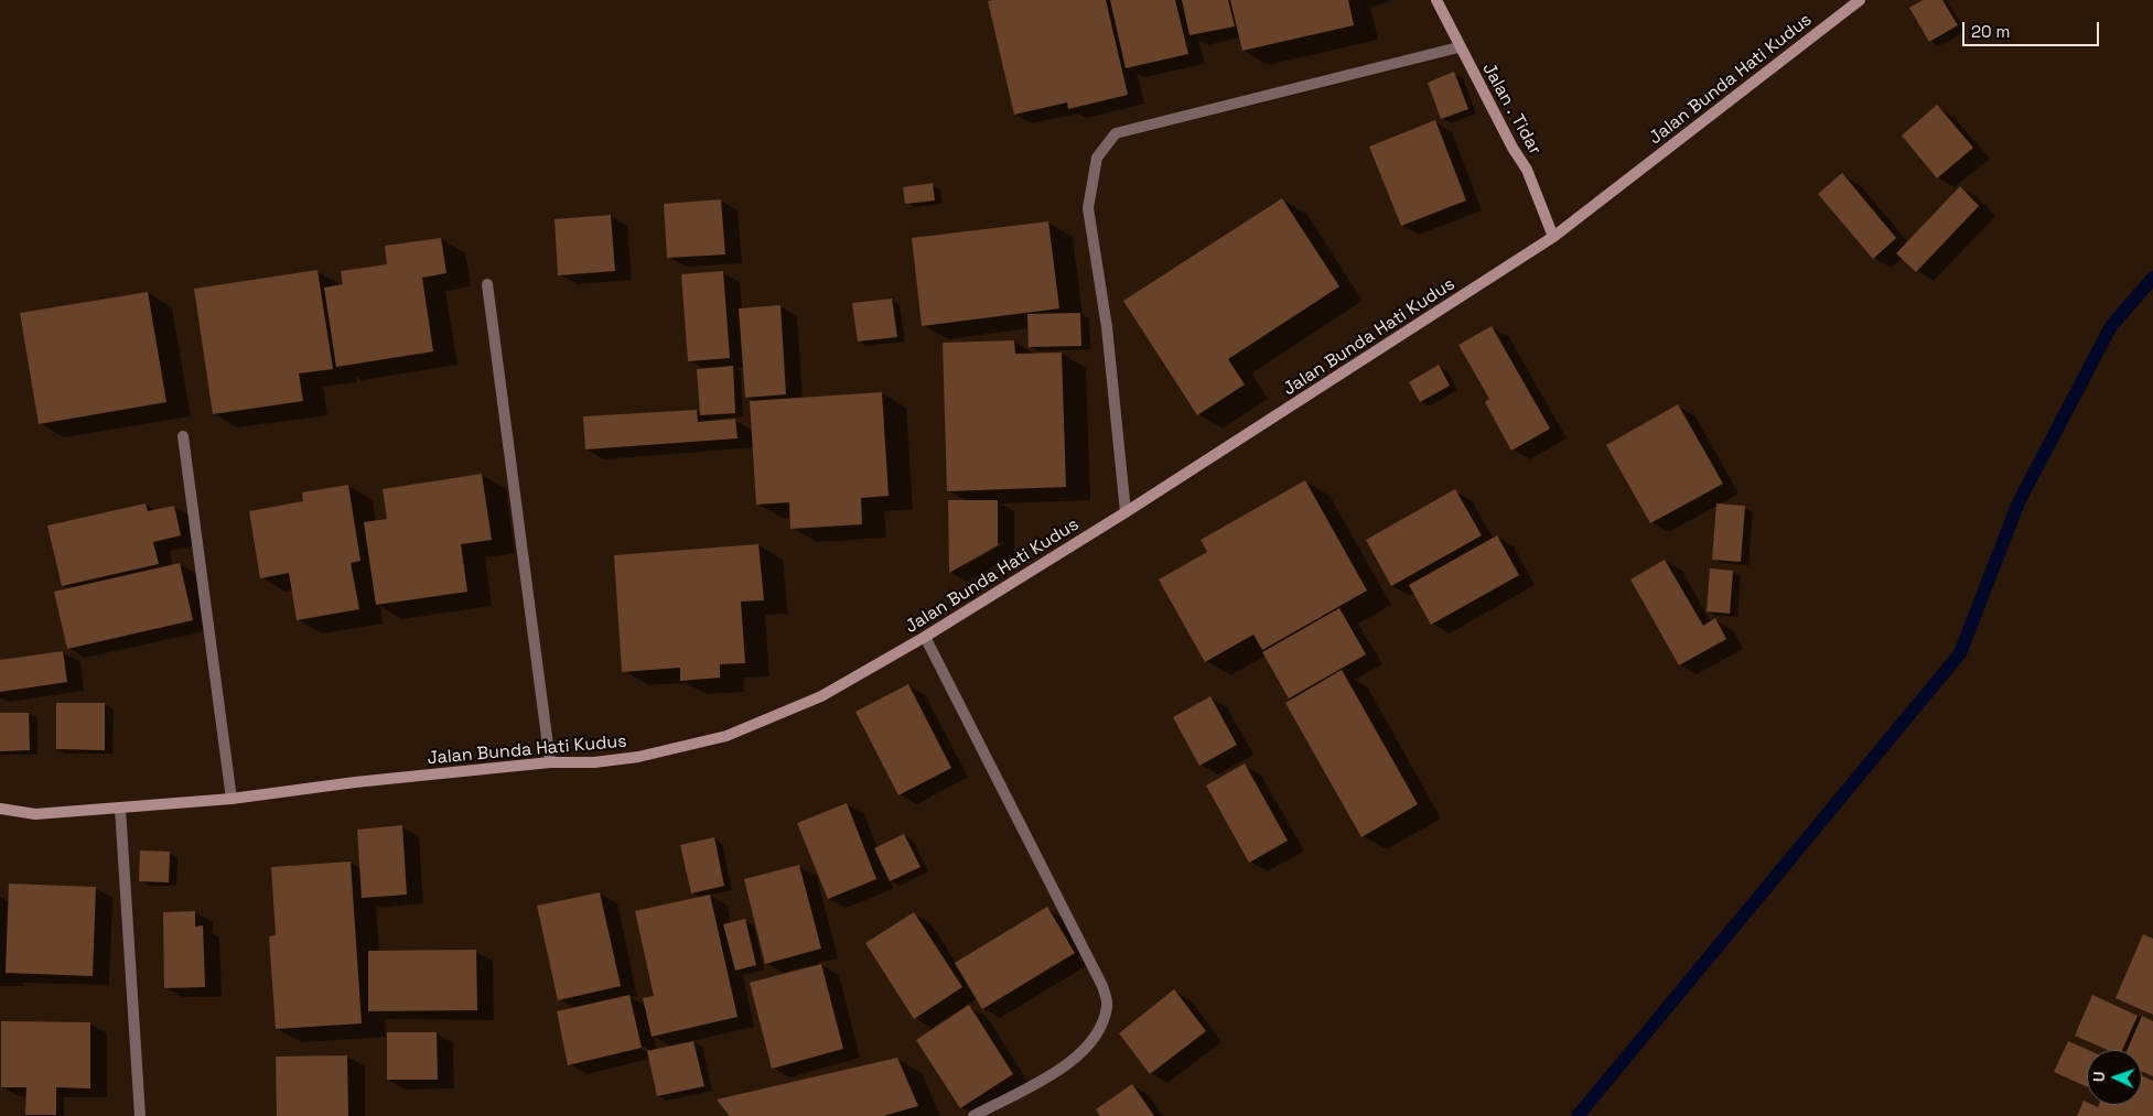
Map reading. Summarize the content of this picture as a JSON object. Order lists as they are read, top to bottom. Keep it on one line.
{"streets":{"street":["Jalan Bunda Hati Kudus","Jalan . Tidar"]},"crossings":[["Jalan Bunda Hati Kudus","Jalan . Tidar"]],"scale_bar":"20 m","north":"left"}
